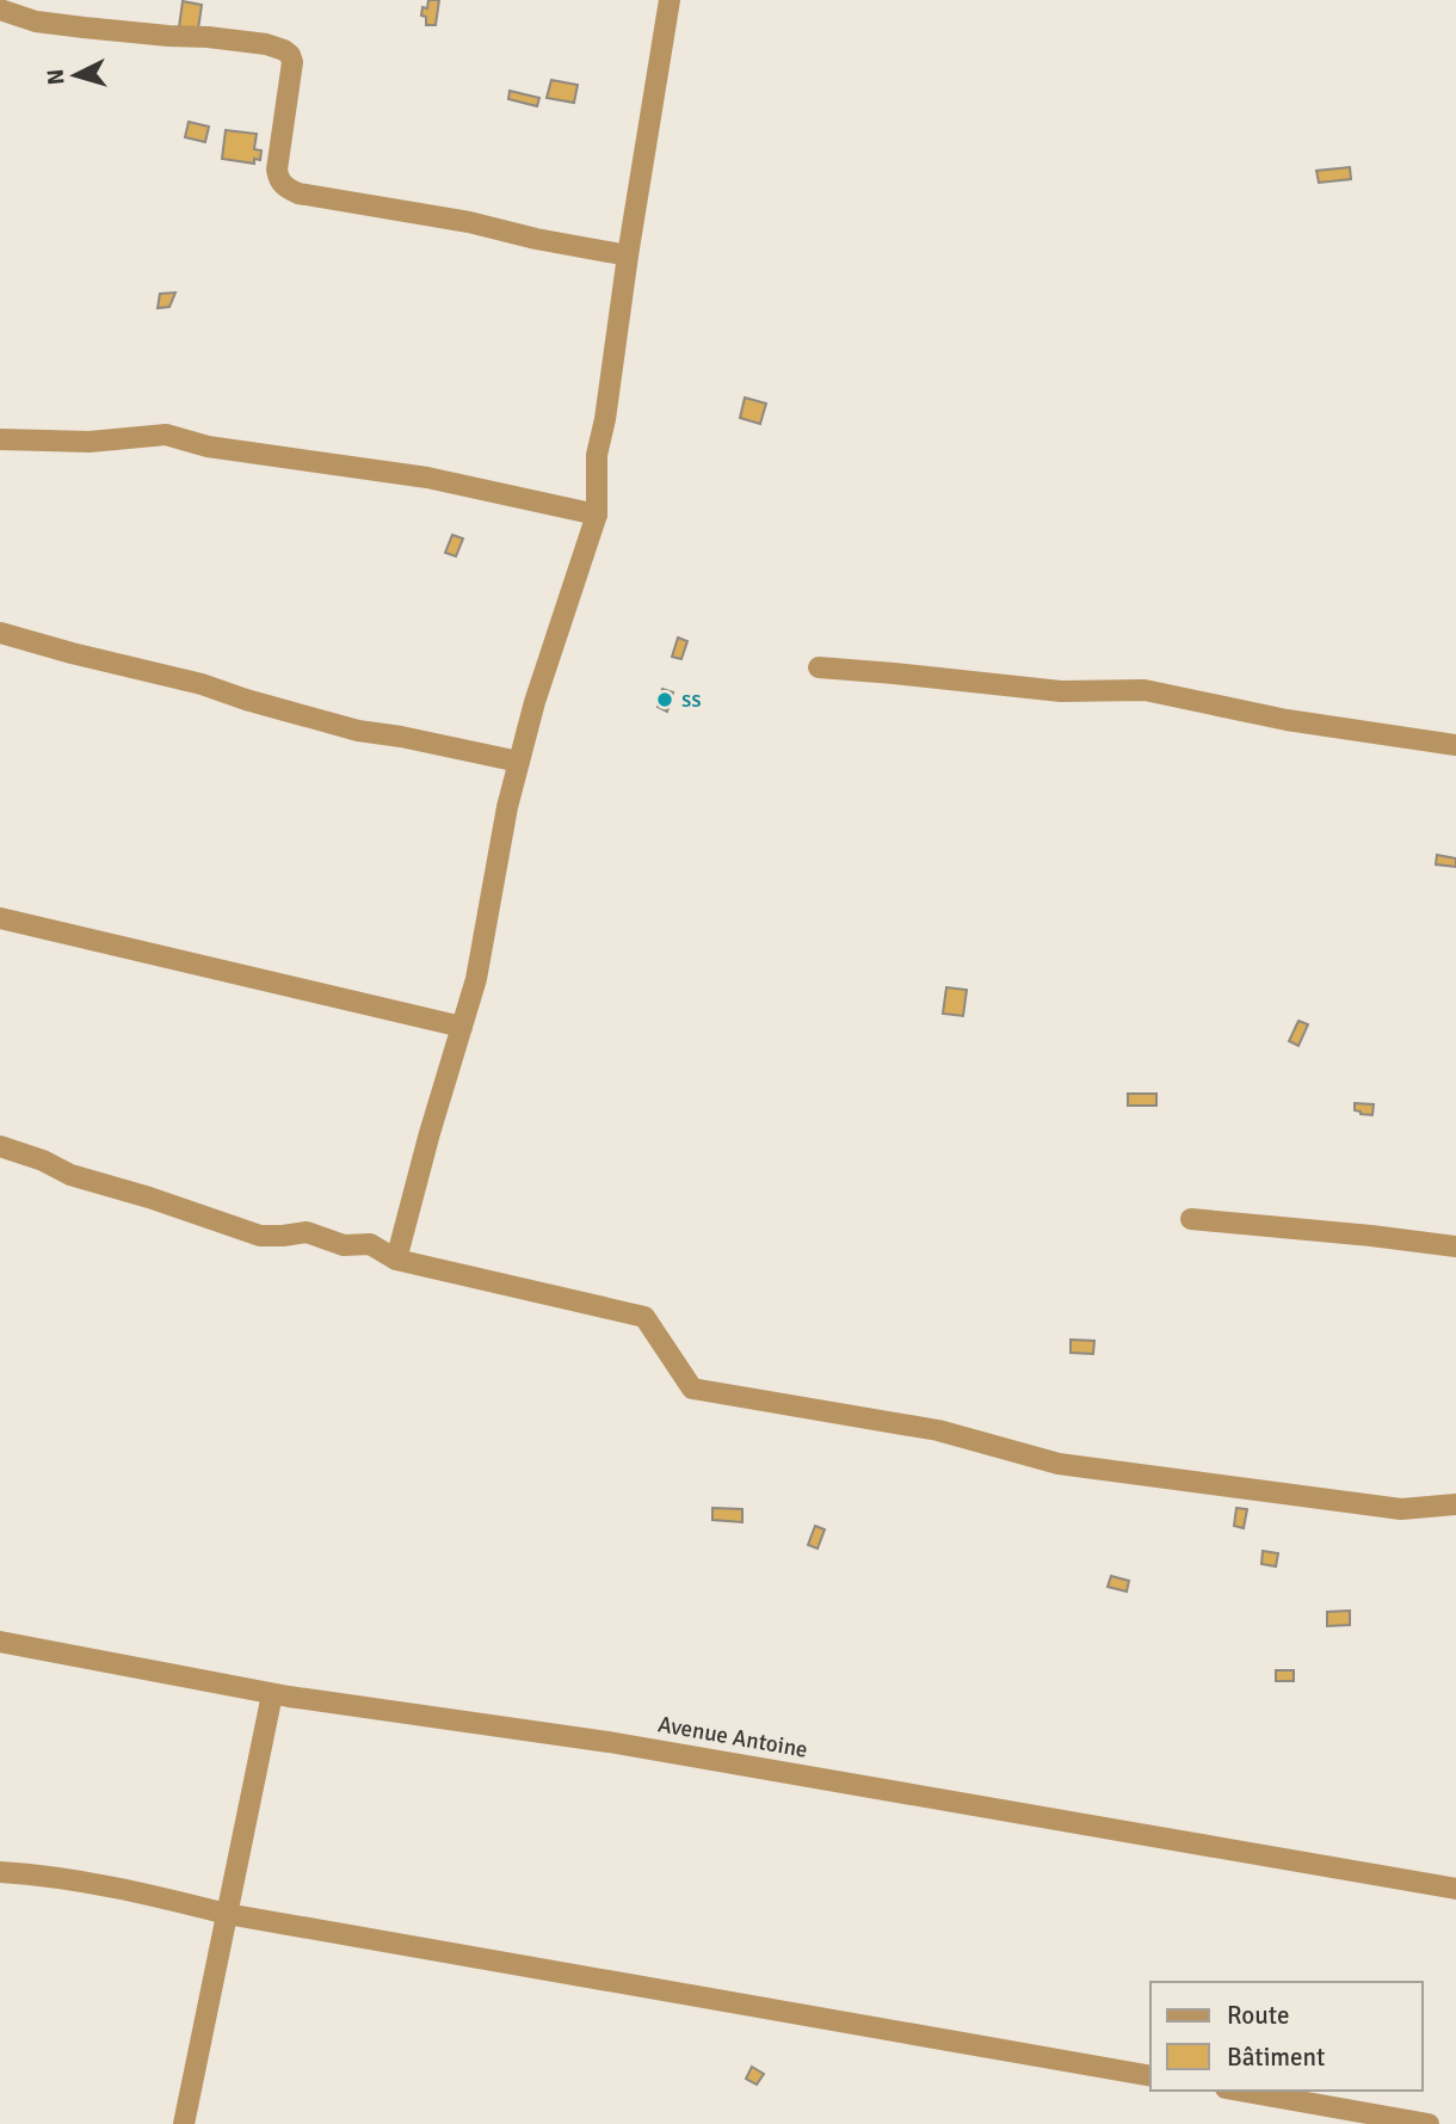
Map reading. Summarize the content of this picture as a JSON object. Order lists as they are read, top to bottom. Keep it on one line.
{"streets":{"street":["Avenue Antoine"]},"places":["ss"],"legend":["Route","Bâtiment"],"north":"left"}
